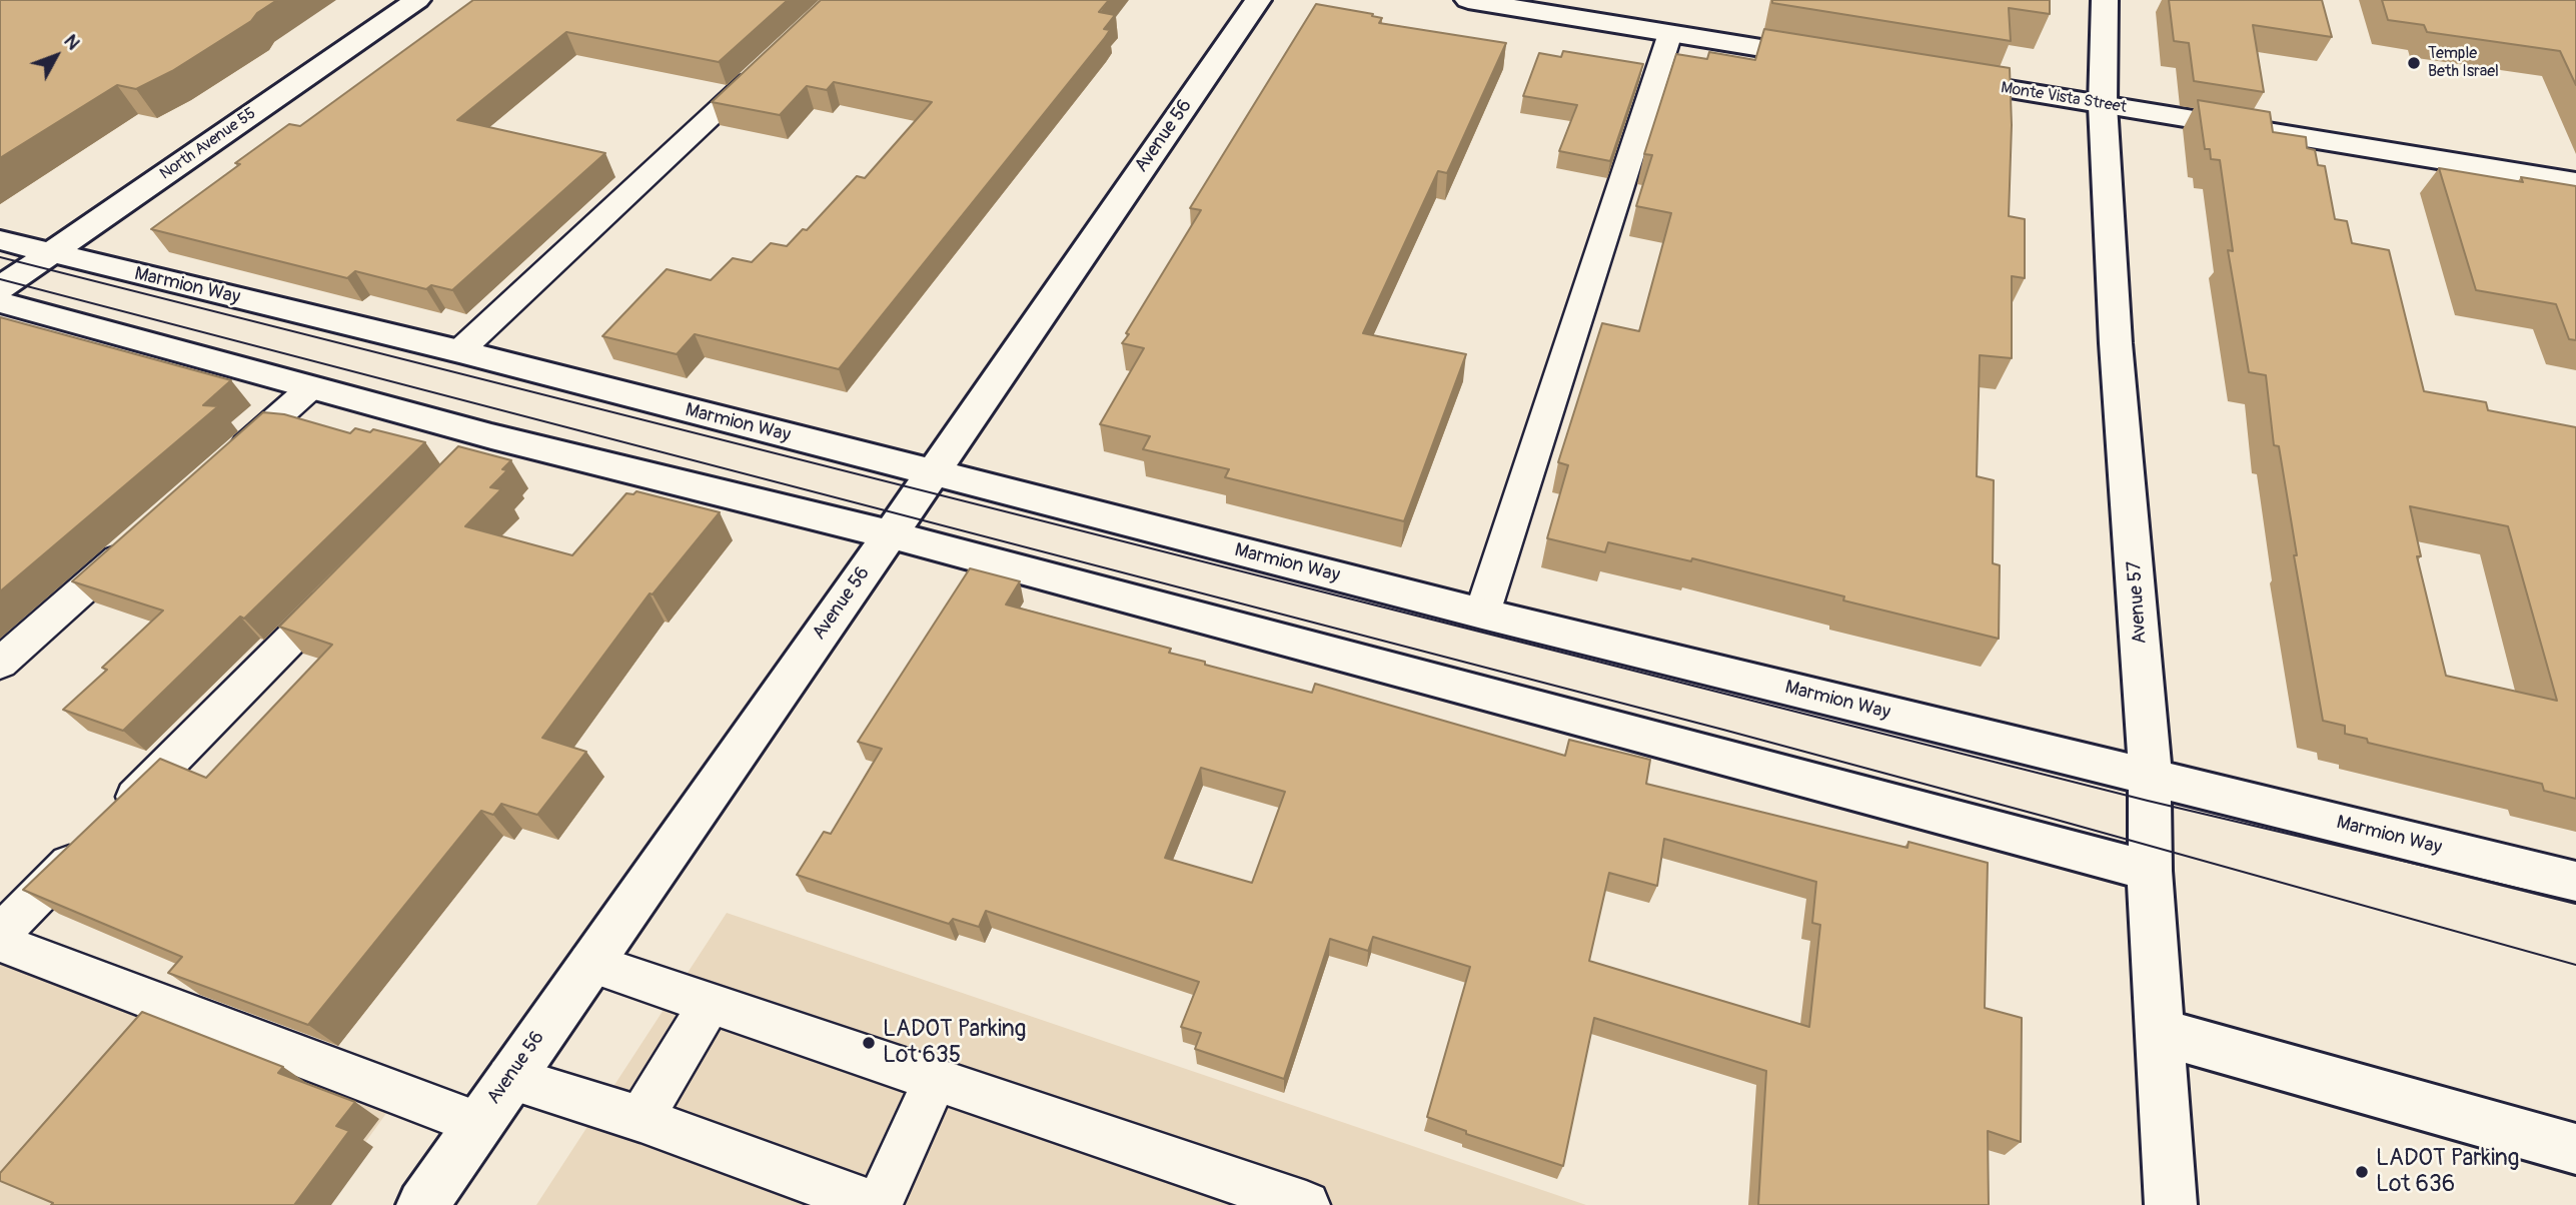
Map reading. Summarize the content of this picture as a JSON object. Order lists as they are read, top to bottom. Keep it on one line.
{"streets":{"street":["Monte Vista Street","Avenue 56","North Avenue 55","Marmion Way","Avenue 57"]},"crossings":[["Monte Vista Street","Avenue 57"],["Avenue 56","Marmion Way"],["North Avenue 55","Marmion Way"],["Marmion Way","Avenue 57"]],"places":["Temple Beth Israel","LADOT Parking Lot 635","LADOT Parking Lot 636"],"north":"top right"}
